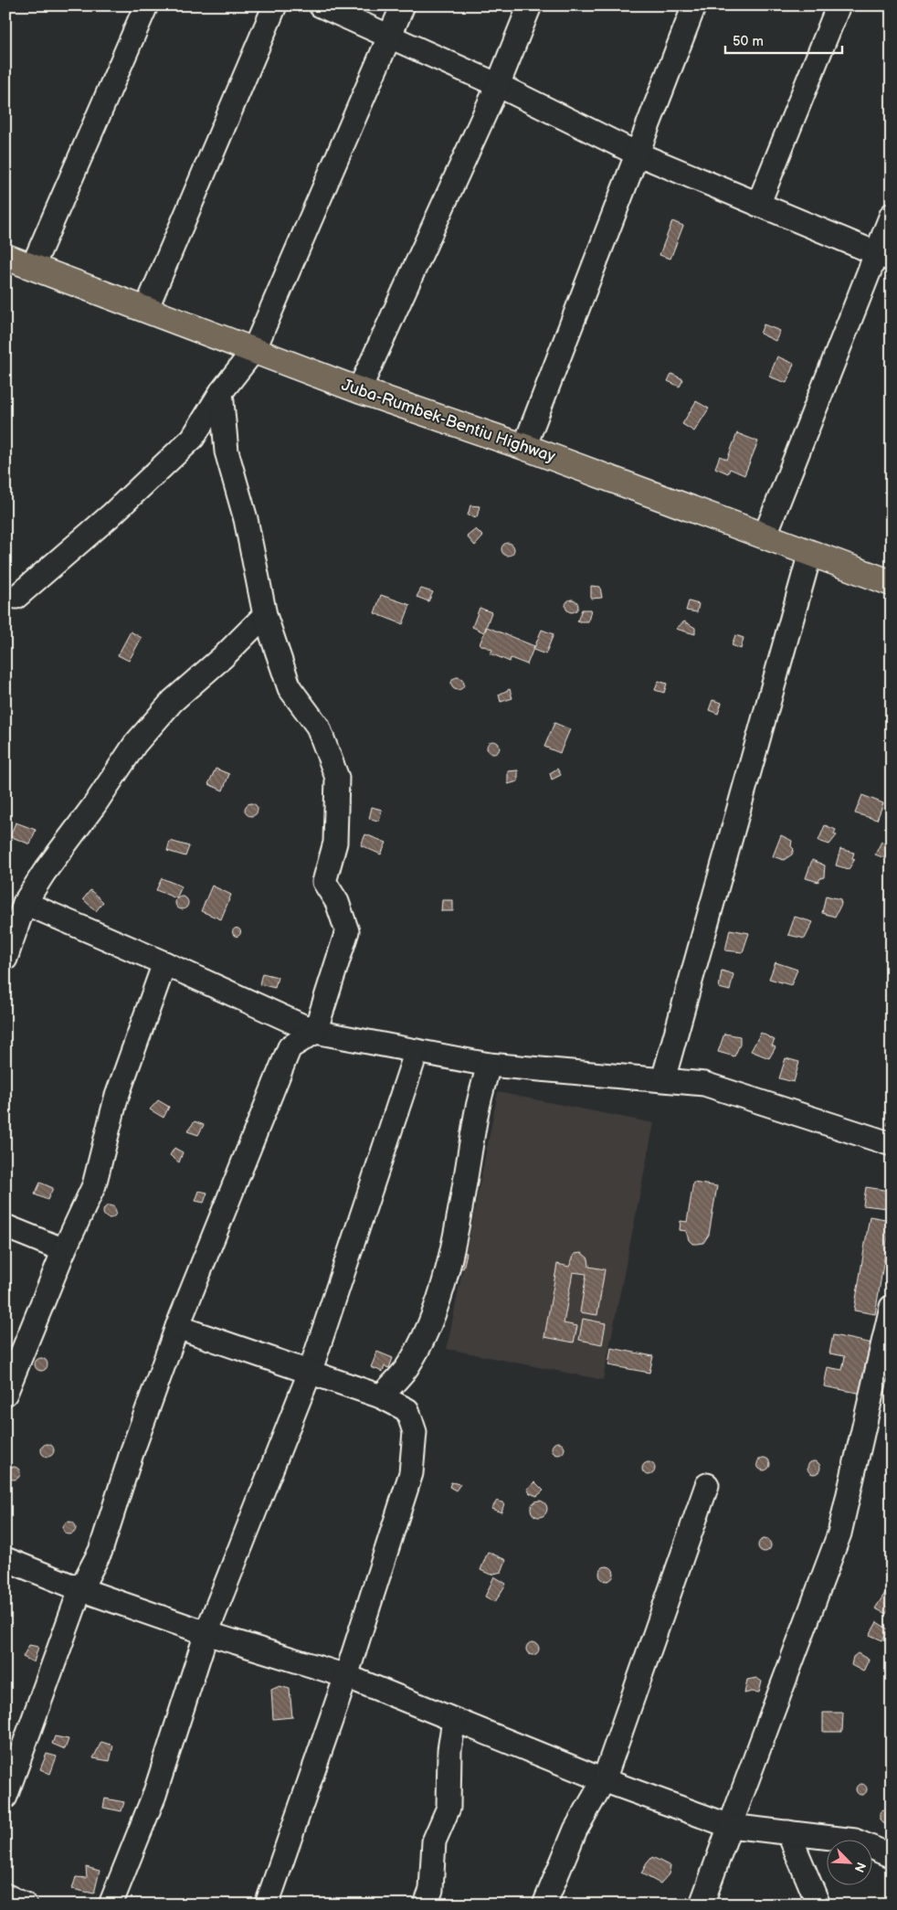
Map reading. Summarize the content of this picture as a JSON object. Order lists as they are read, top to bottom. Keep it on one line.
{"streets":{"main road":["Juba-Rumbek-Bentiu Highway"]},"scale_bar":"50 m","north":"bottom right"}
